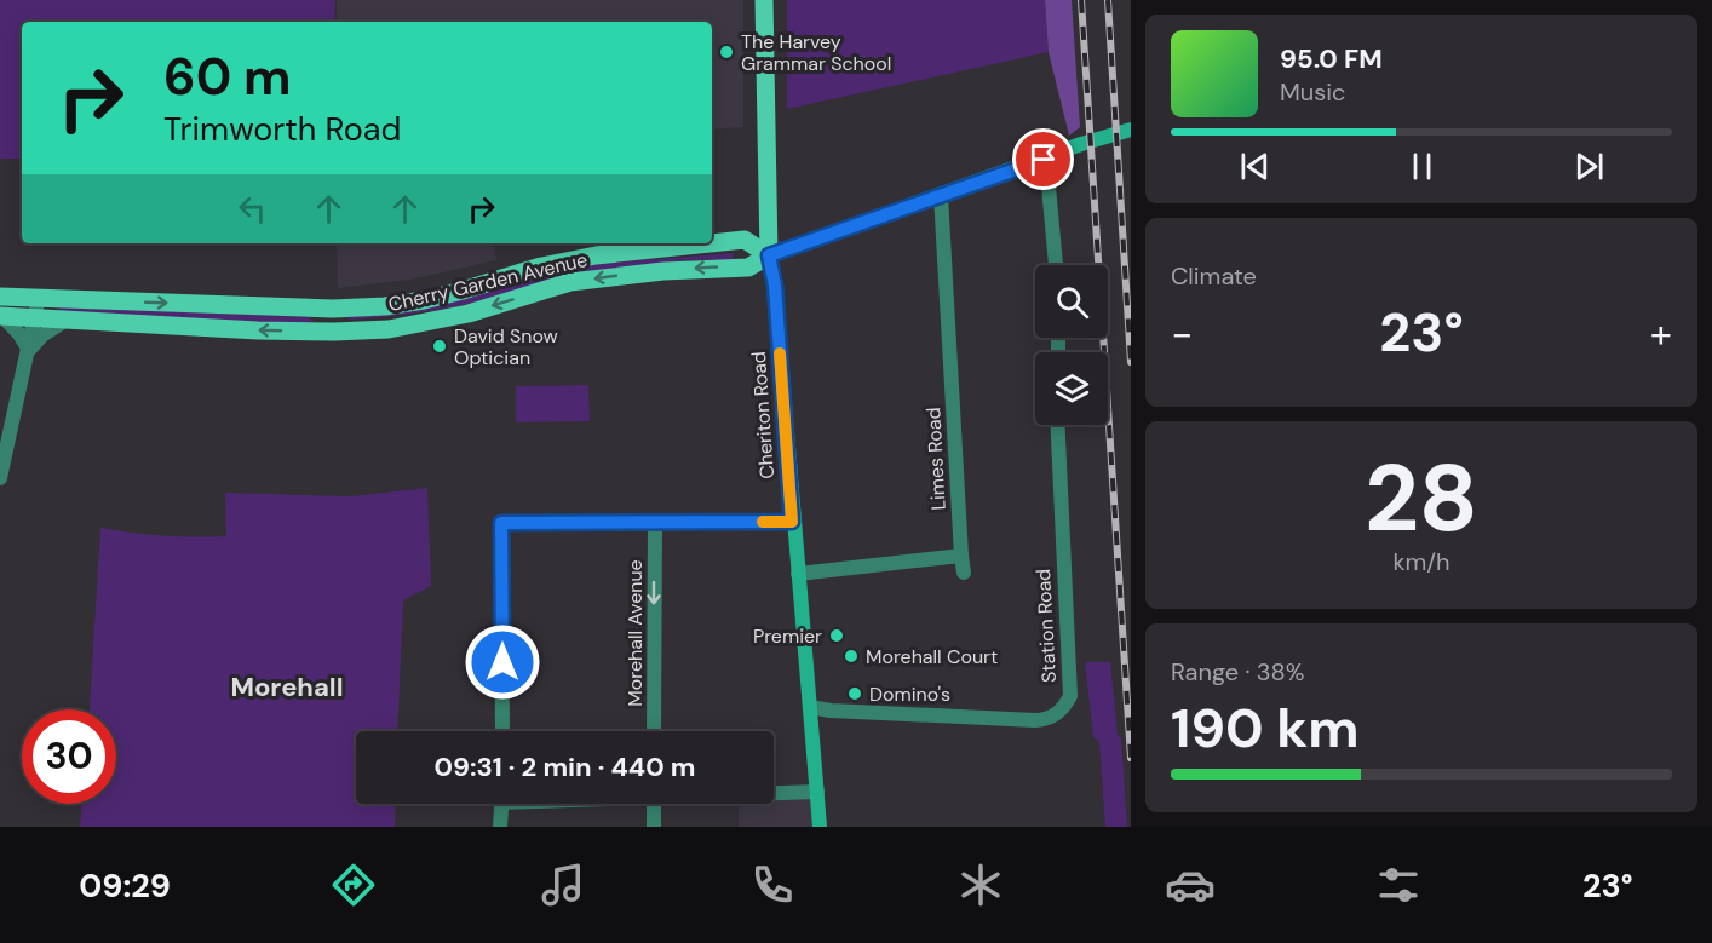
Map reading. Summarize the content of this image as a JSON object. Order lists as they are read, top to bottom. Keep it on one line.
{"streets":{"main road":["Cherry Garden Avenue","Cheriton Road"],"street":["Limes Road","Station Road","Morehall Avenue"]},"crossings":[["Cherry Garden Avenue","Cheriton Road"],["Cheriton Road","Station Road"]],"one_way":["Morehall Avenue"],"districts":["Morehall"],"places":["The Harvey Grammar School","David Snow Optician","Premier","Morehall Court","Domino's"],"page":{"turn":["60 m","Trimworth Road"],"song":["95.0 FM","Music"],"tile":["Climate",["28","km/h"],["Range · 38%","190 km"]],"heat":["−","23°","+"],"limit":"30","trip":"09:31 · 2 min · 440 m","tabs":["09:29","23°"]}}
